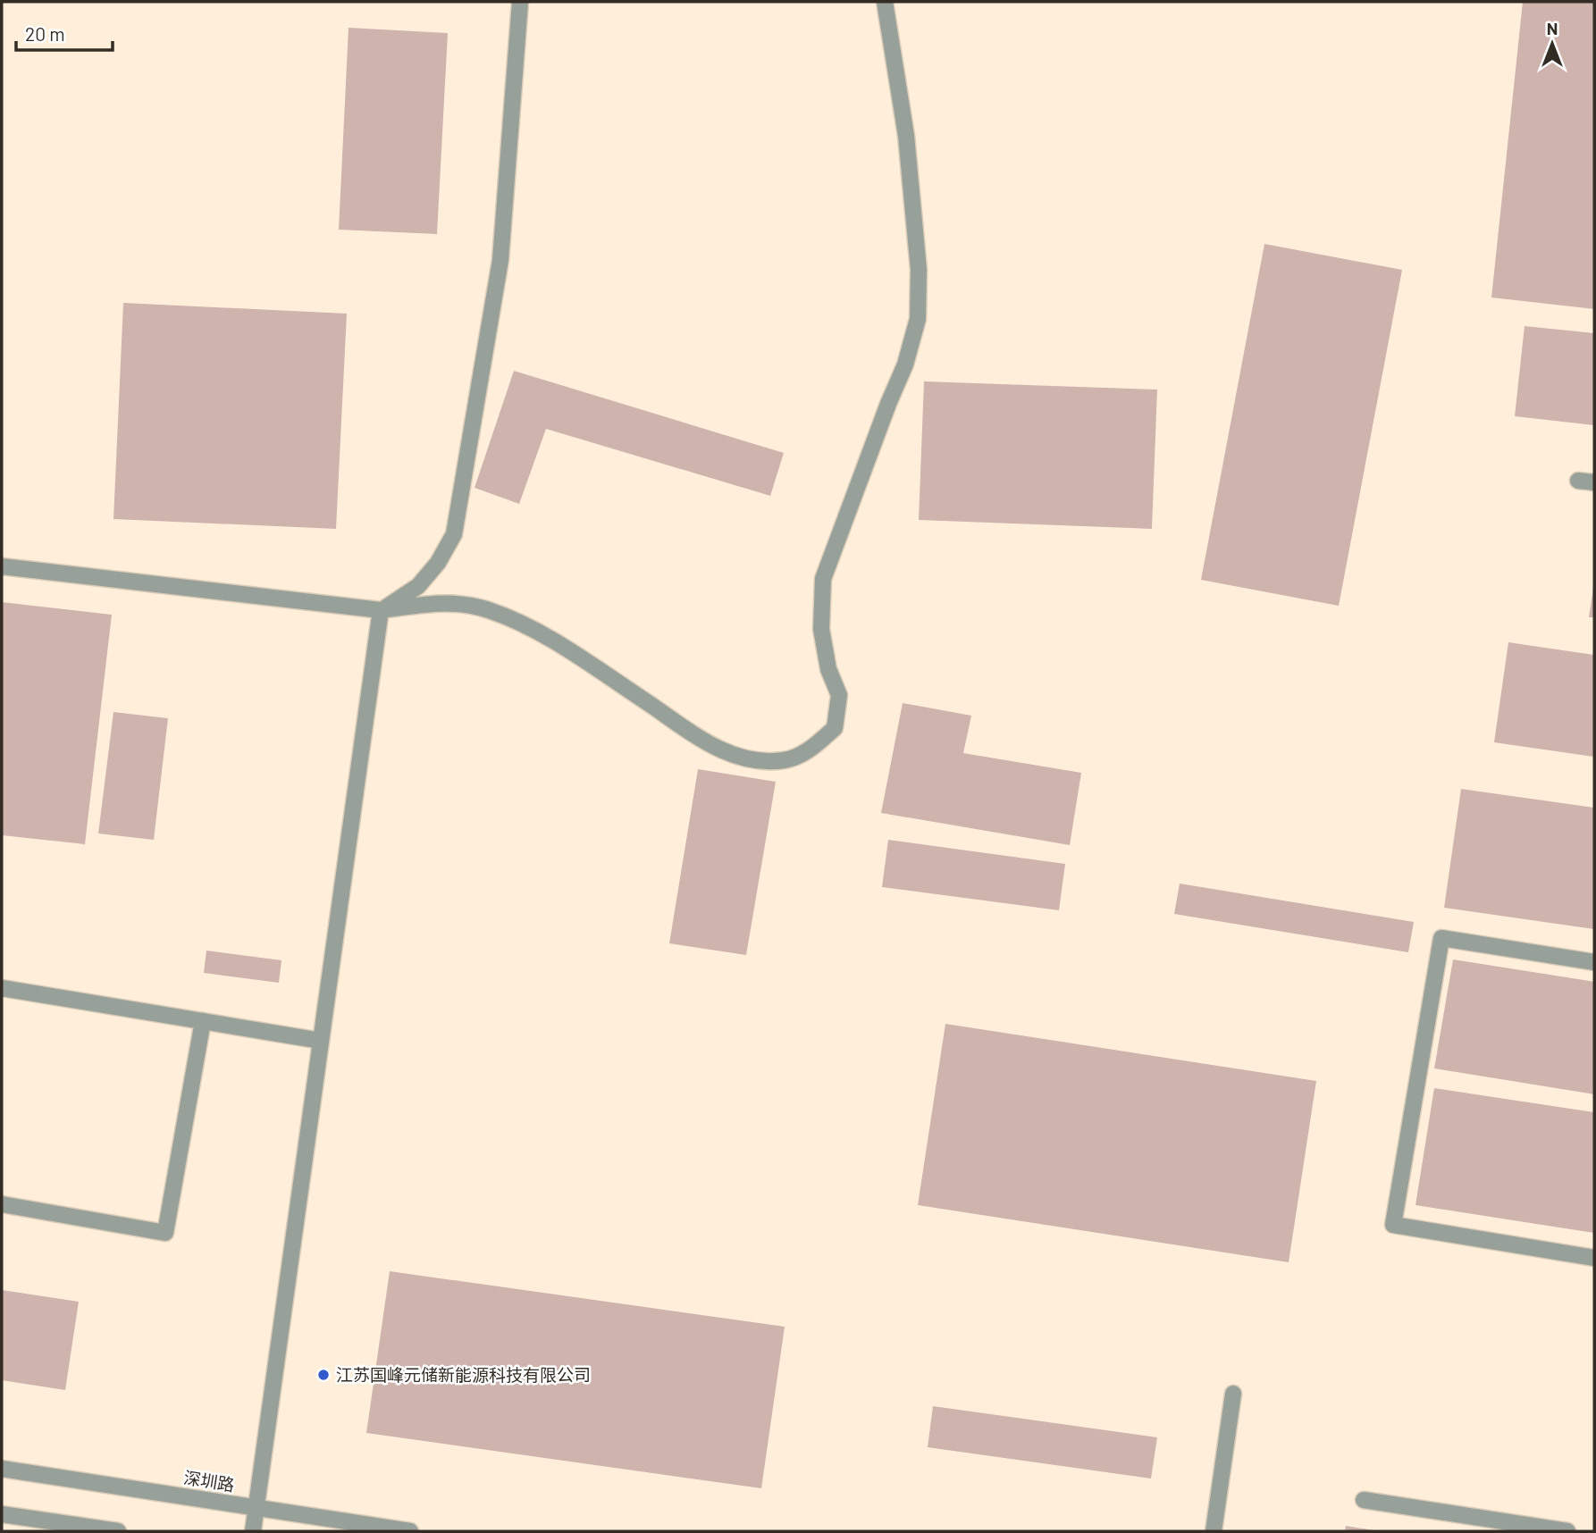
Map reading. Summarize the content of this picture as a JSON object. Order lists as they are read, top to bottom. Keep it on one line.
{"streets":{"street":["深圳路"]},"places":["江苏国峰元储新能源科技有限公司"],"scale_bar":"20 m","north":"top"}
